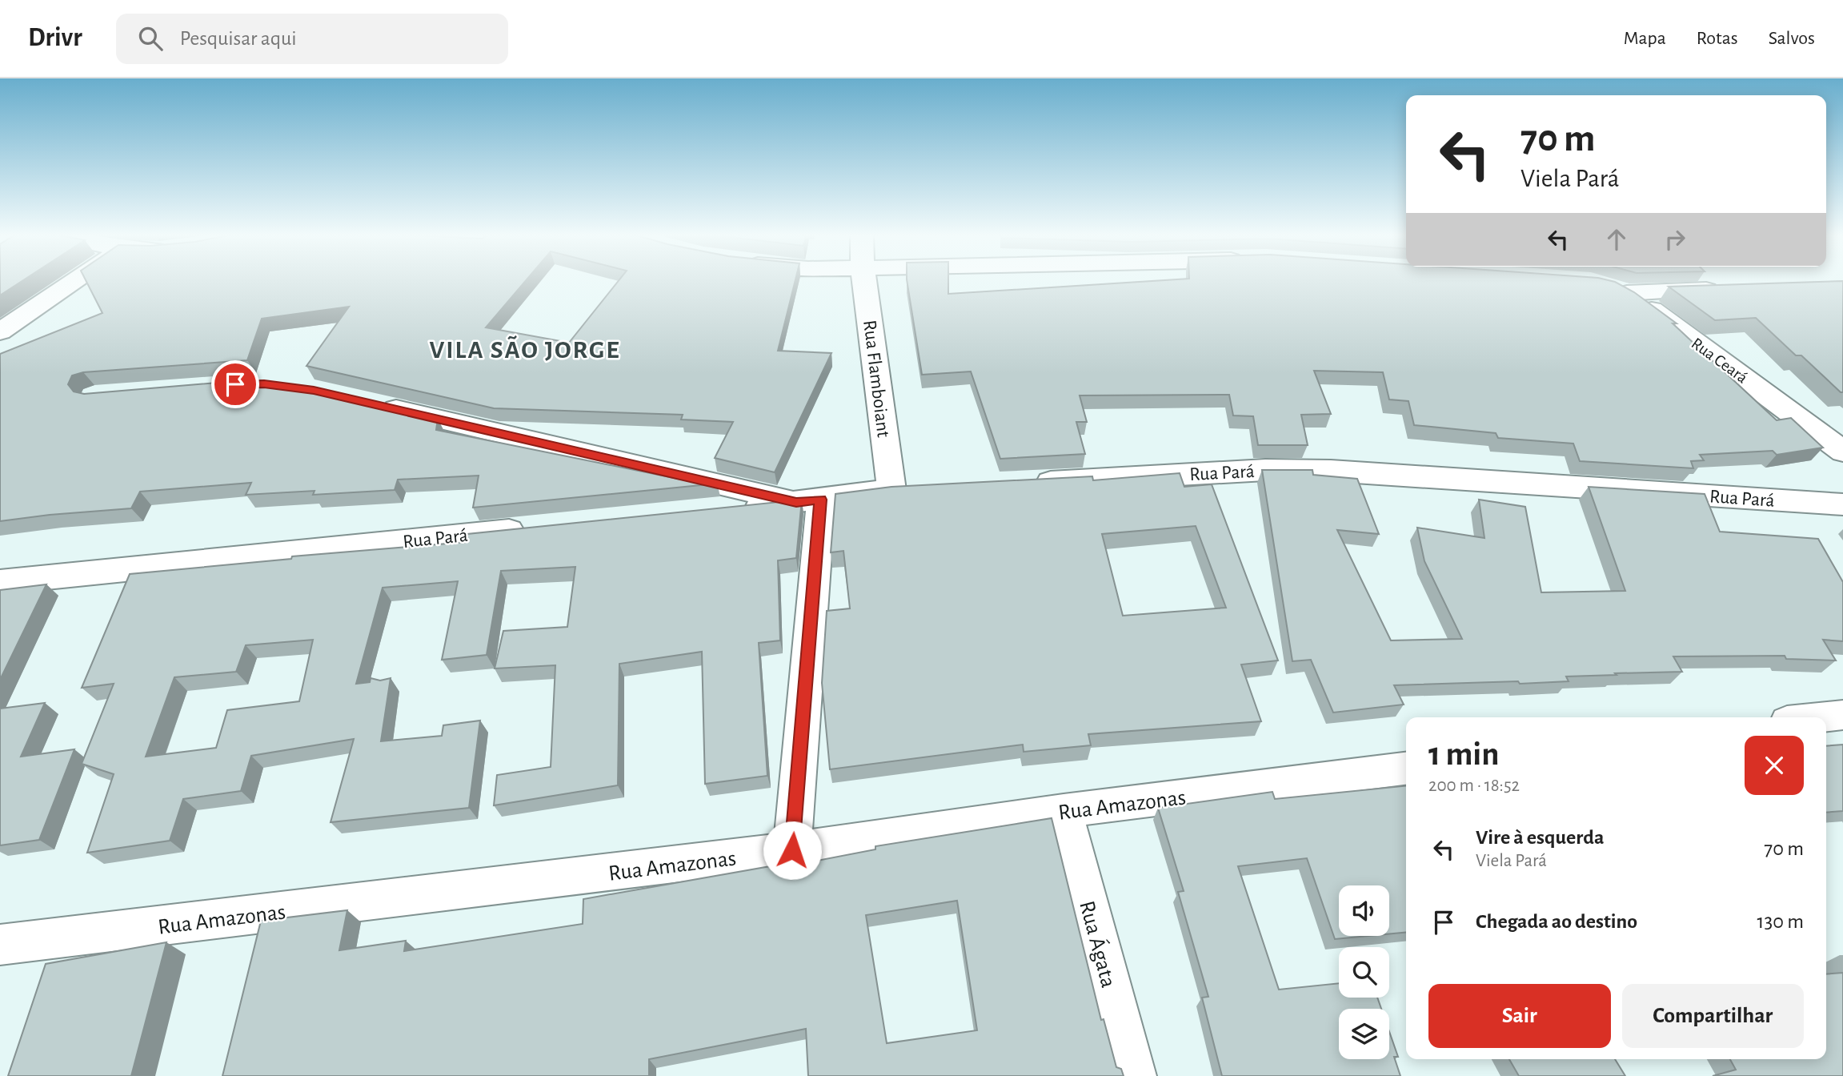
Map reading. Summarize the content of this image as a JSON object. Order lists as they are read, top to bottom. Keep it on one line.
{"streets":{"street":["Rua Ceará","Rua Flamboiant","Rua Pará","Rua Amazonas","Rua Ágata"]},"crossings":[["Rua Amazonas","Rua Ágata"]],"districts":["VILA SÃO JORGE"],"page":{"header":"Drivr","search":"Pesquisar aqui","nav":["Mapa","Rotas","Salvos"],"turn":["70 m","Viela Pará"],"heading":["1 min","200 m · 18:52"],"list":[{"name":"Vire à esquerda","note":"Viela Pará","value":"70 m"},{"name":"Chegada ao destino","value":"130 m"}],"buttons":["Sair","Compartilhar"]}}
